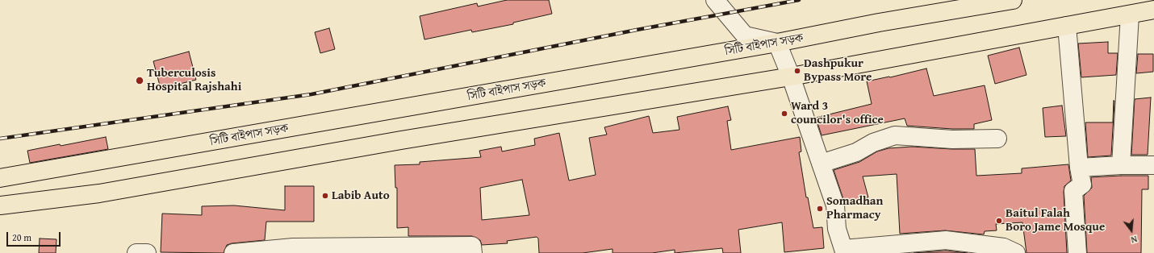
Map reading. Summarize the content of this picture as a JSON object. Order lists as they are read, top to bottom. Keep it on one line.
{"streets":{"main road":["সিটি বাইপাস সড়ক"]},"places":["Dashpukur Bypass More","Tuberculosis Hospital Rajshahi","Ward 3 councilor's office","Labib Auto","Somadhan Pharmacy","Baitul Falah Boro Jame Mosque"],"scale_bar":"20 m","north":"bottom"}
